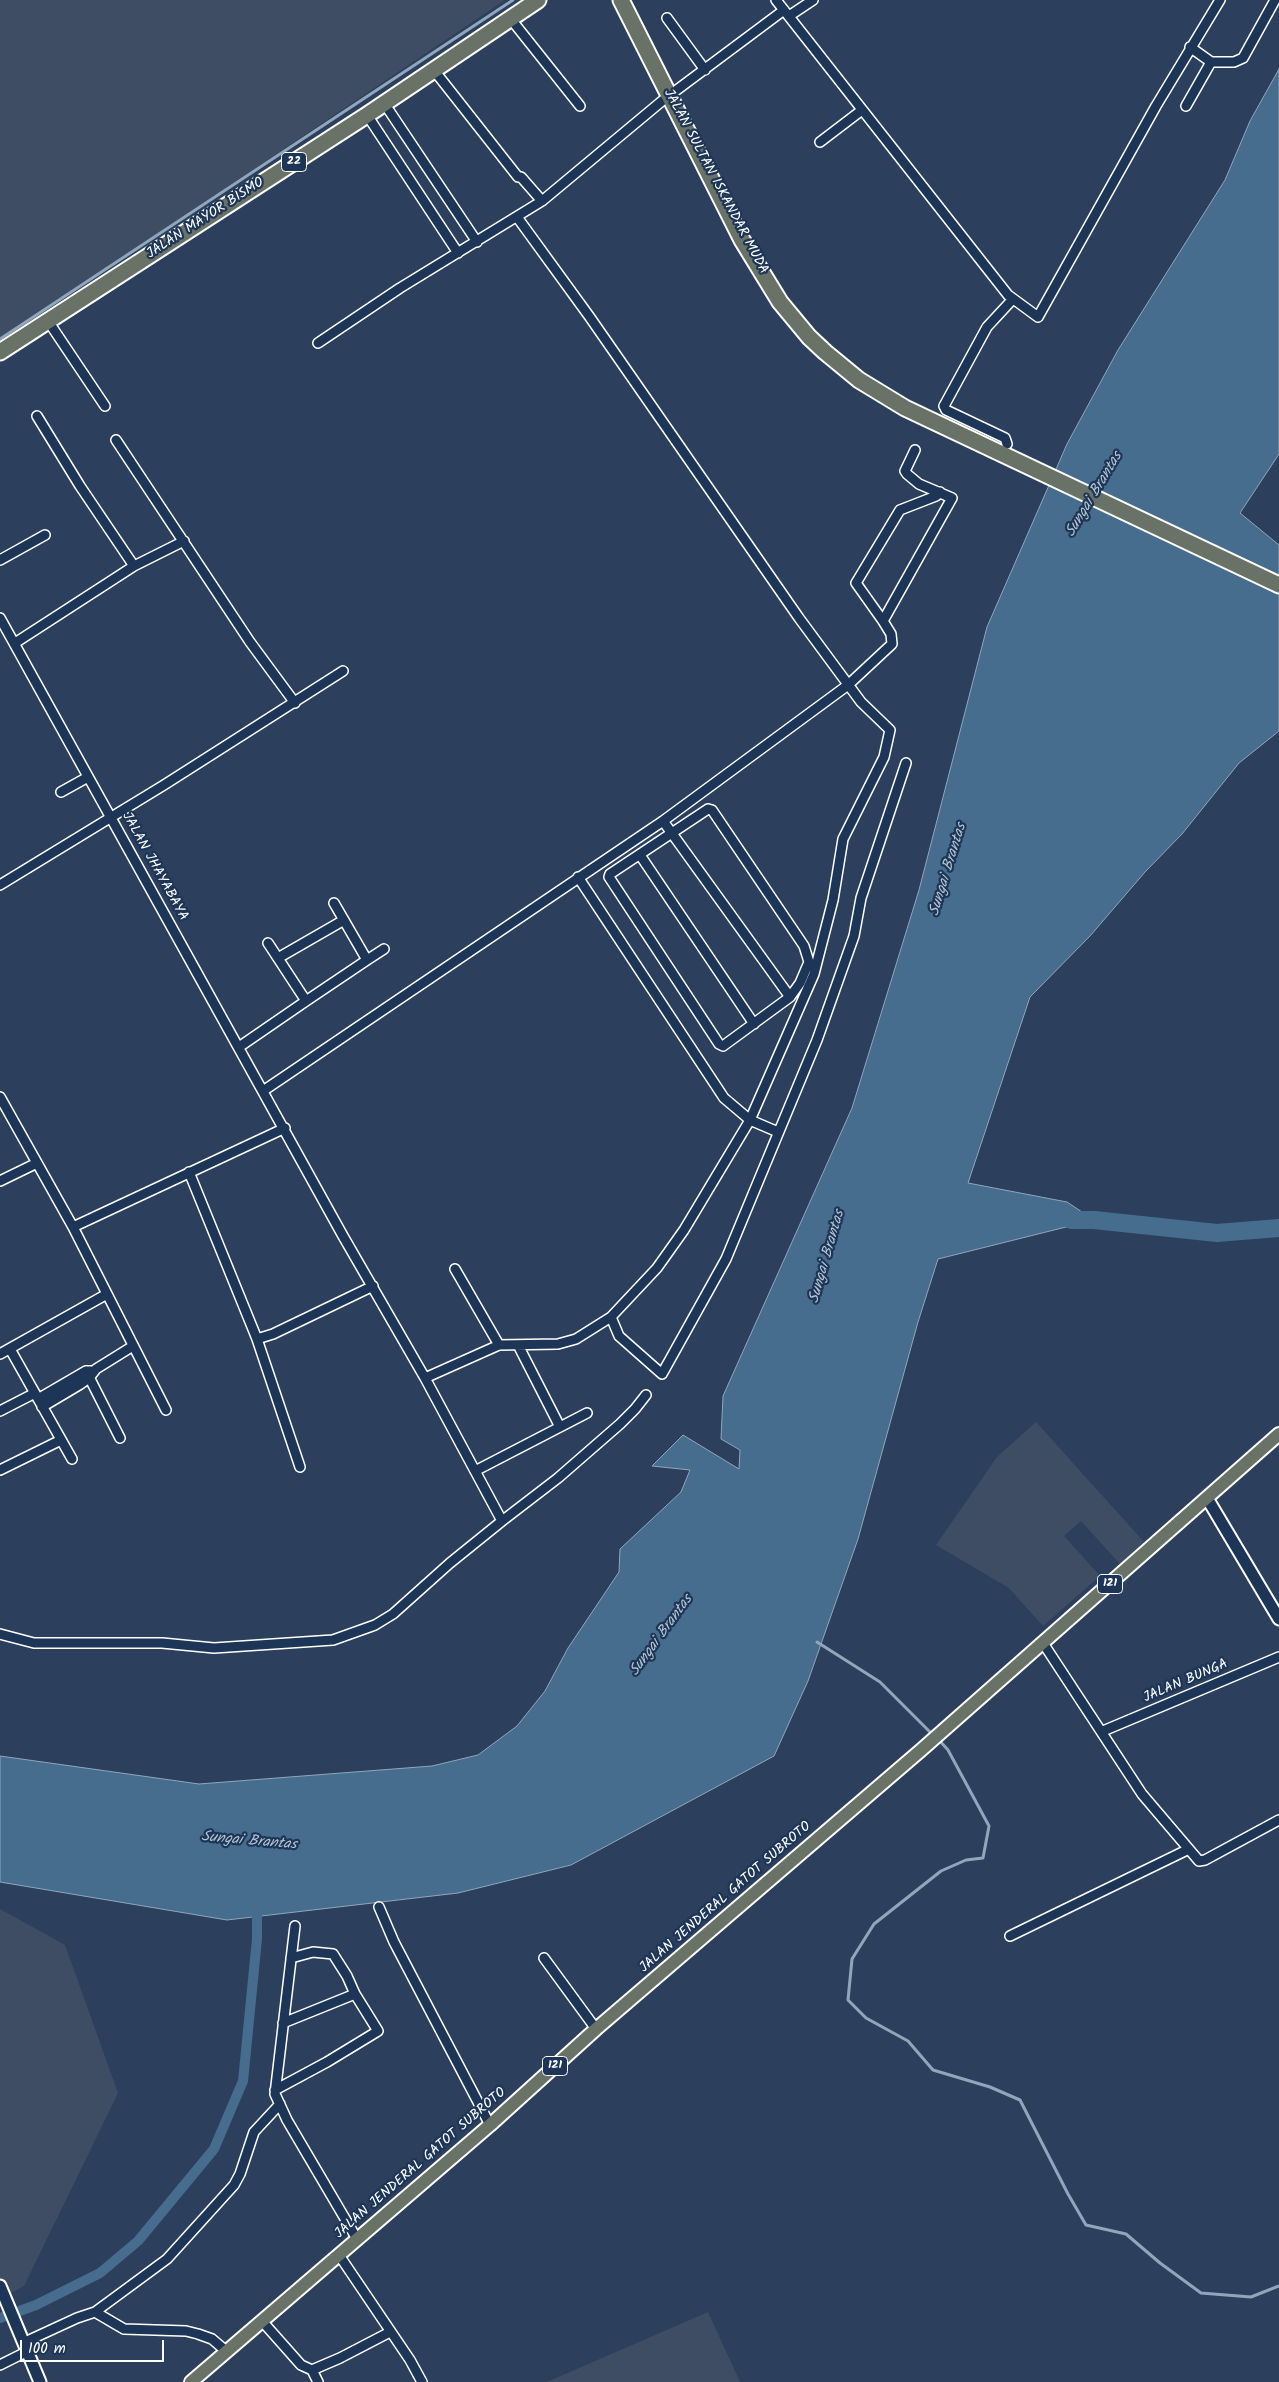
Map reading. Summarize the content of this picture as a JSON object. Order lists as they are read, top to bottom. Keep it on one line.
{"streets":{"highway":["22","JALAN SULTAN ISKANDAR MUDA","JALAN MAYOR BISMO"],"main road":["121","JALAN JENDERAL GATOT SUBROTO"],"street":["JALAN JHAYABAYA","JALAN BUNGA"]},"crossings":[["22","JALAN MAYOR BISMO"]],"water":["Sungai Brantas"],"scale_bar":"100 m"}
